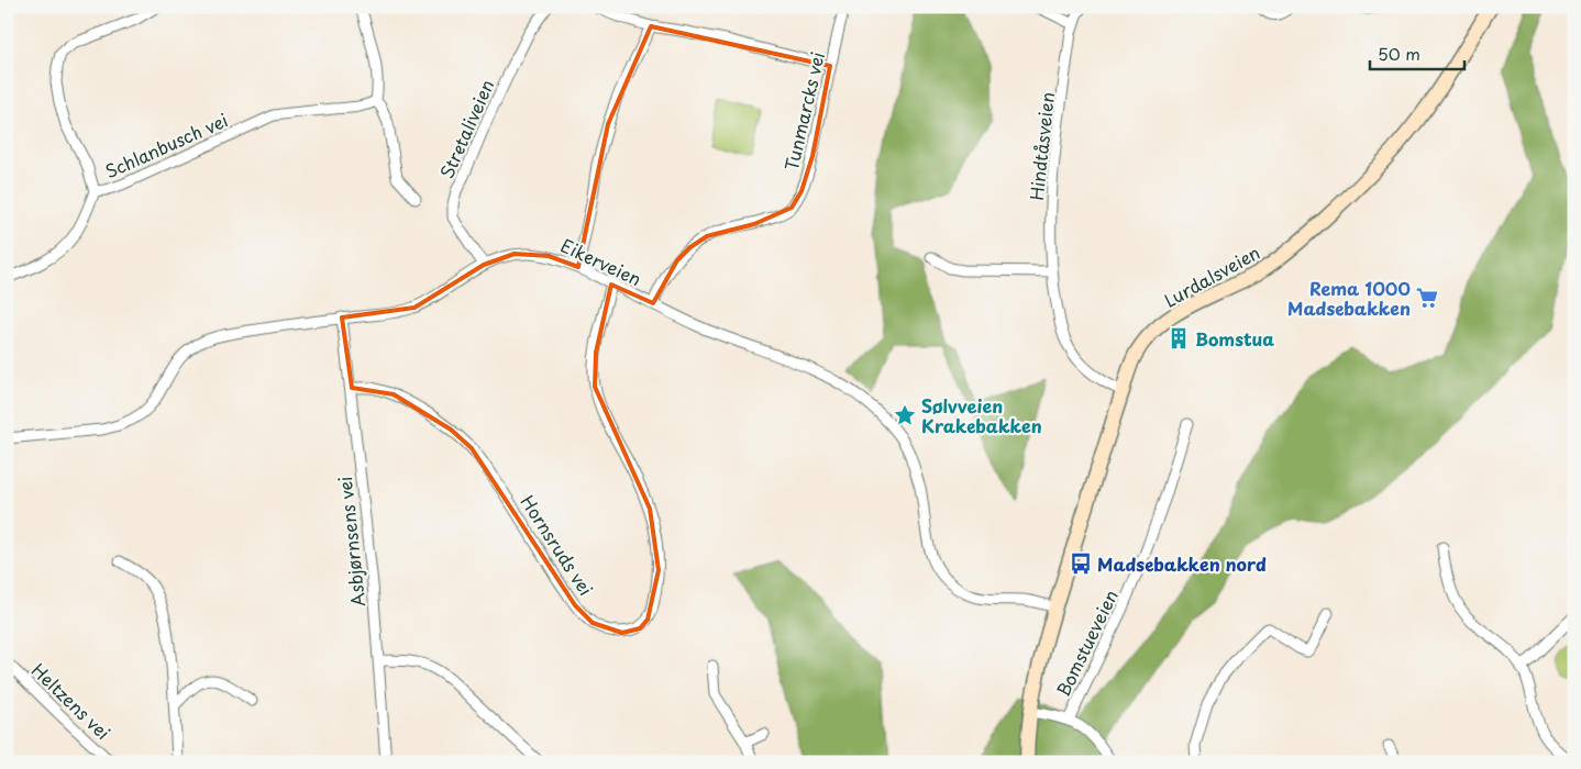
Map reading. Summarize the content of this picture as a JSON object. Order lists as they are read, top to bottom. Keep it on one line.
{"streets":{"main road":["Lurdalsveien"],"street":["Tunmarcks vei","Stretaliveien","Schlanbusch vei","Hindtåsveien","Eikerveien","Asbjørnsens vei","Hornsruds vei","Bomstueveien","Heltzens vei"]},"crossings":[["Tunmarcks vei","Eikerveien"],["Stretaliveien","Eikerveien"],["Hindtåsveien","Lurdalsveien"],["Eikerveien","Lurdalsveien"],["Eikerveien","Asbjørnsens vei"],["Eikerveien","Hornsruds vei"],["Asbjørnsens vei","Hornsruds vei"]],"places":{"supermarket":["Rema 1000 Madsebakken"],"building":["Bomstua"],"place":["Sølvveien Krakebakken"],"bus stop":["Madsebakken nord"]},"scale_bar":"50 m"}
